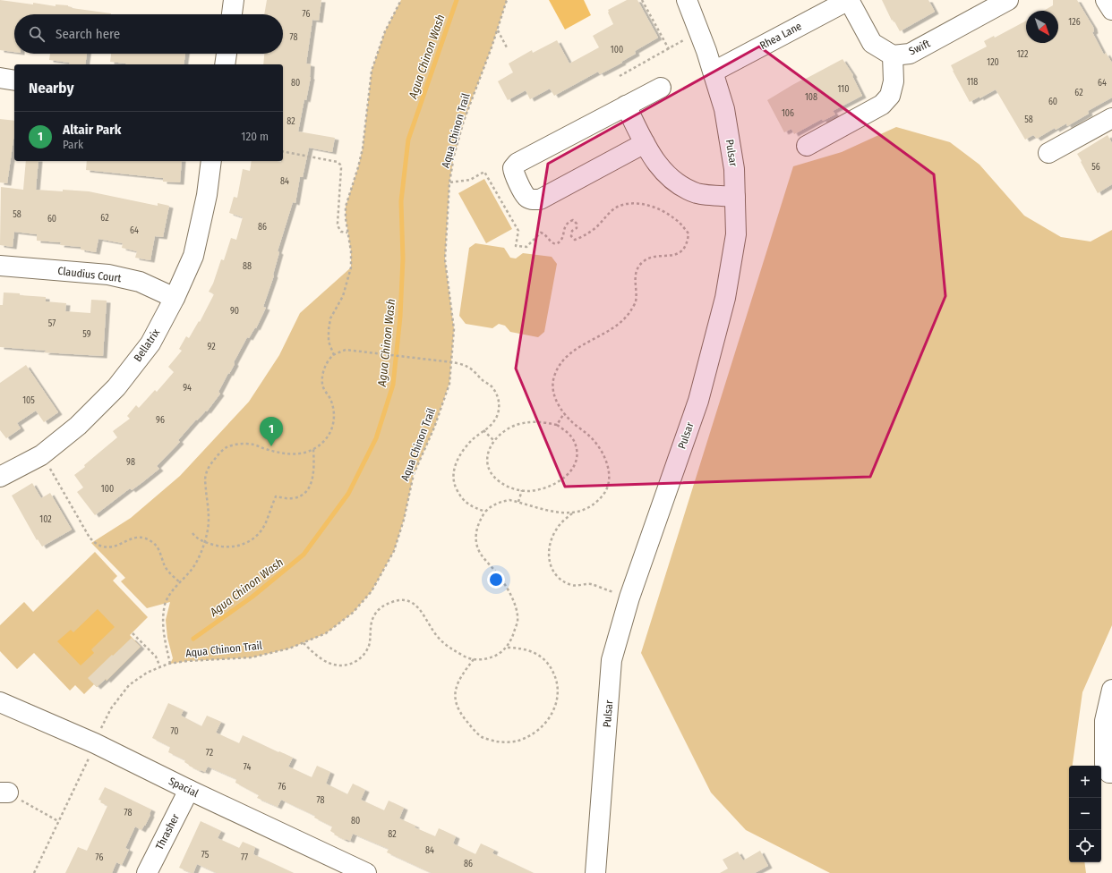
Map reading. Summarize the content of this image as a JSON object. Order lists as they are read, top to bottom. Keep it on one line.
{"streets":{"street":["Rhea Lane","Swift","Pulsar","Claudius Court","Bellatrix","Spacial","Thrasher"],"path":["Aqua Chinon Trail"]},"crossings":[["Rhea Lane","Pulsar"],["Claudius Court","Bellatrix"],["Spacial","Thrasher"]],"water":["Agua Chinon Wash"],"house_numbers":["76","126","78","100","122","120","118","80","64","110","62","108","60","106","58","82","56","84","58","62","60","86","64","88","90","57","59","92","94","105","96","98","100","102","70","72","74","76","78","78","80","82","84","75","76","77","86"],"north":"bottom right","page":{"search":"Search here","heading":"Nearby","list":[{"mark":"1","name":"Altair Park","note":"Park","value":"120 m"}],"pins":"1","map_buttons":["+","−"]}}
